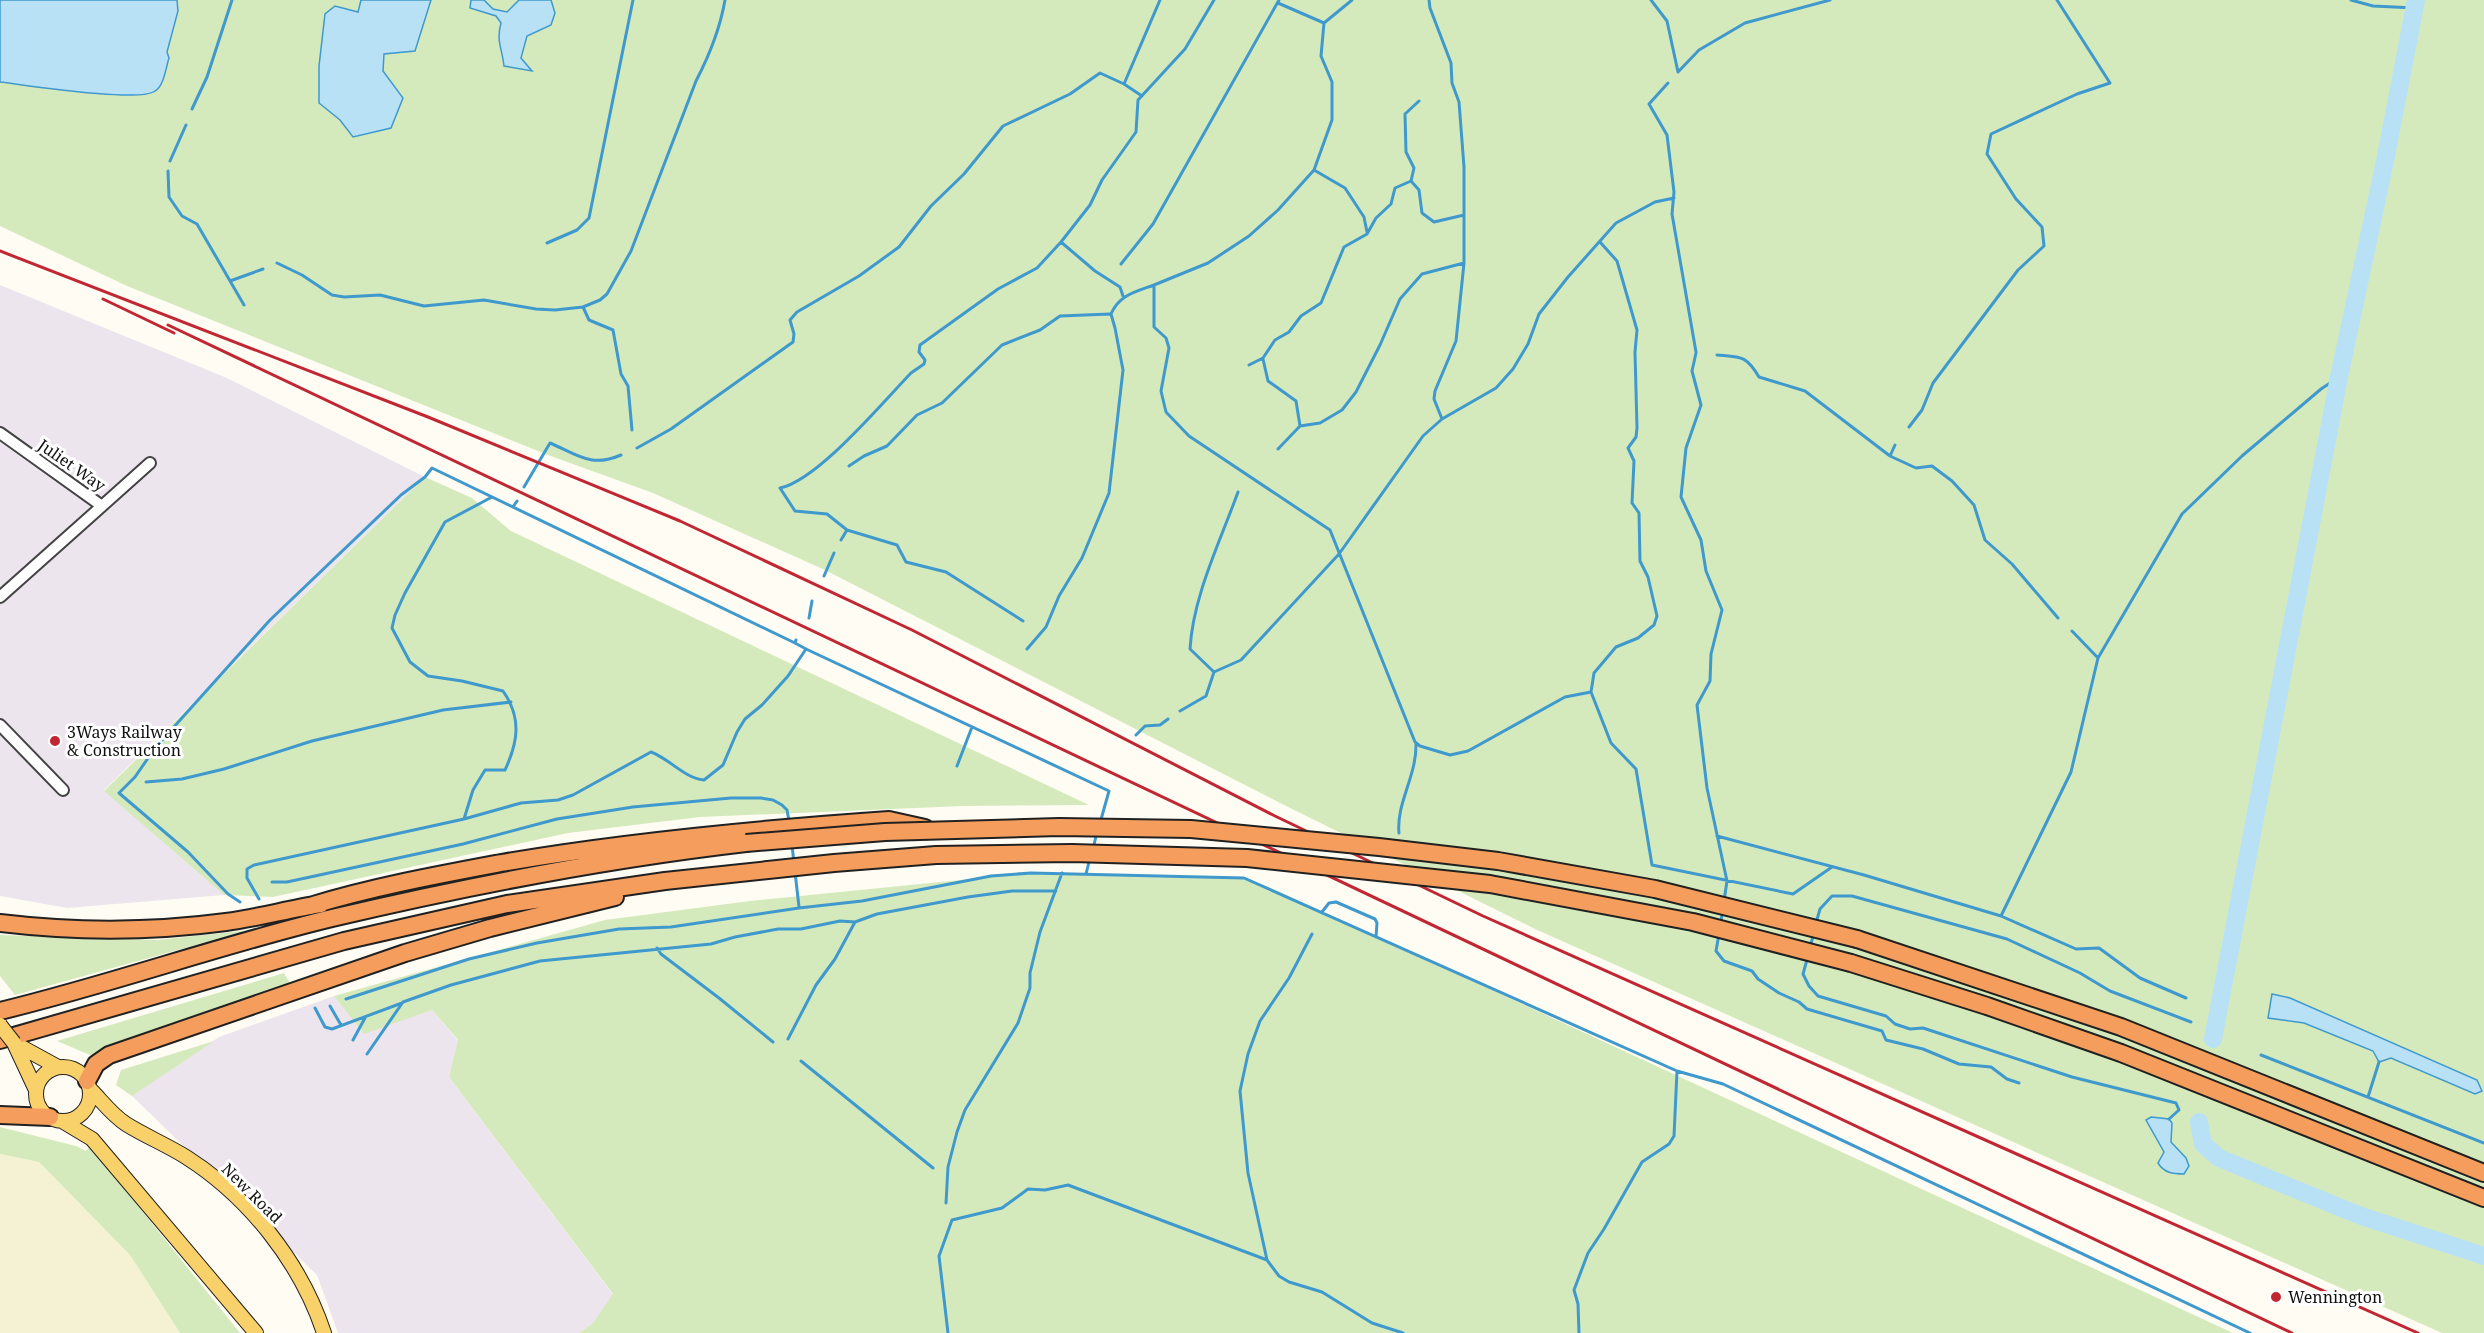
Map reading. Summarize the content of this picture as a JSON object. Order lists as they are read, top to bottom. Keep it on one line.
{"streets":{"main road":["New Road"],"street":["Juliet Way"]},"places":["3Ways Railway & Construction","Wennington"]}
